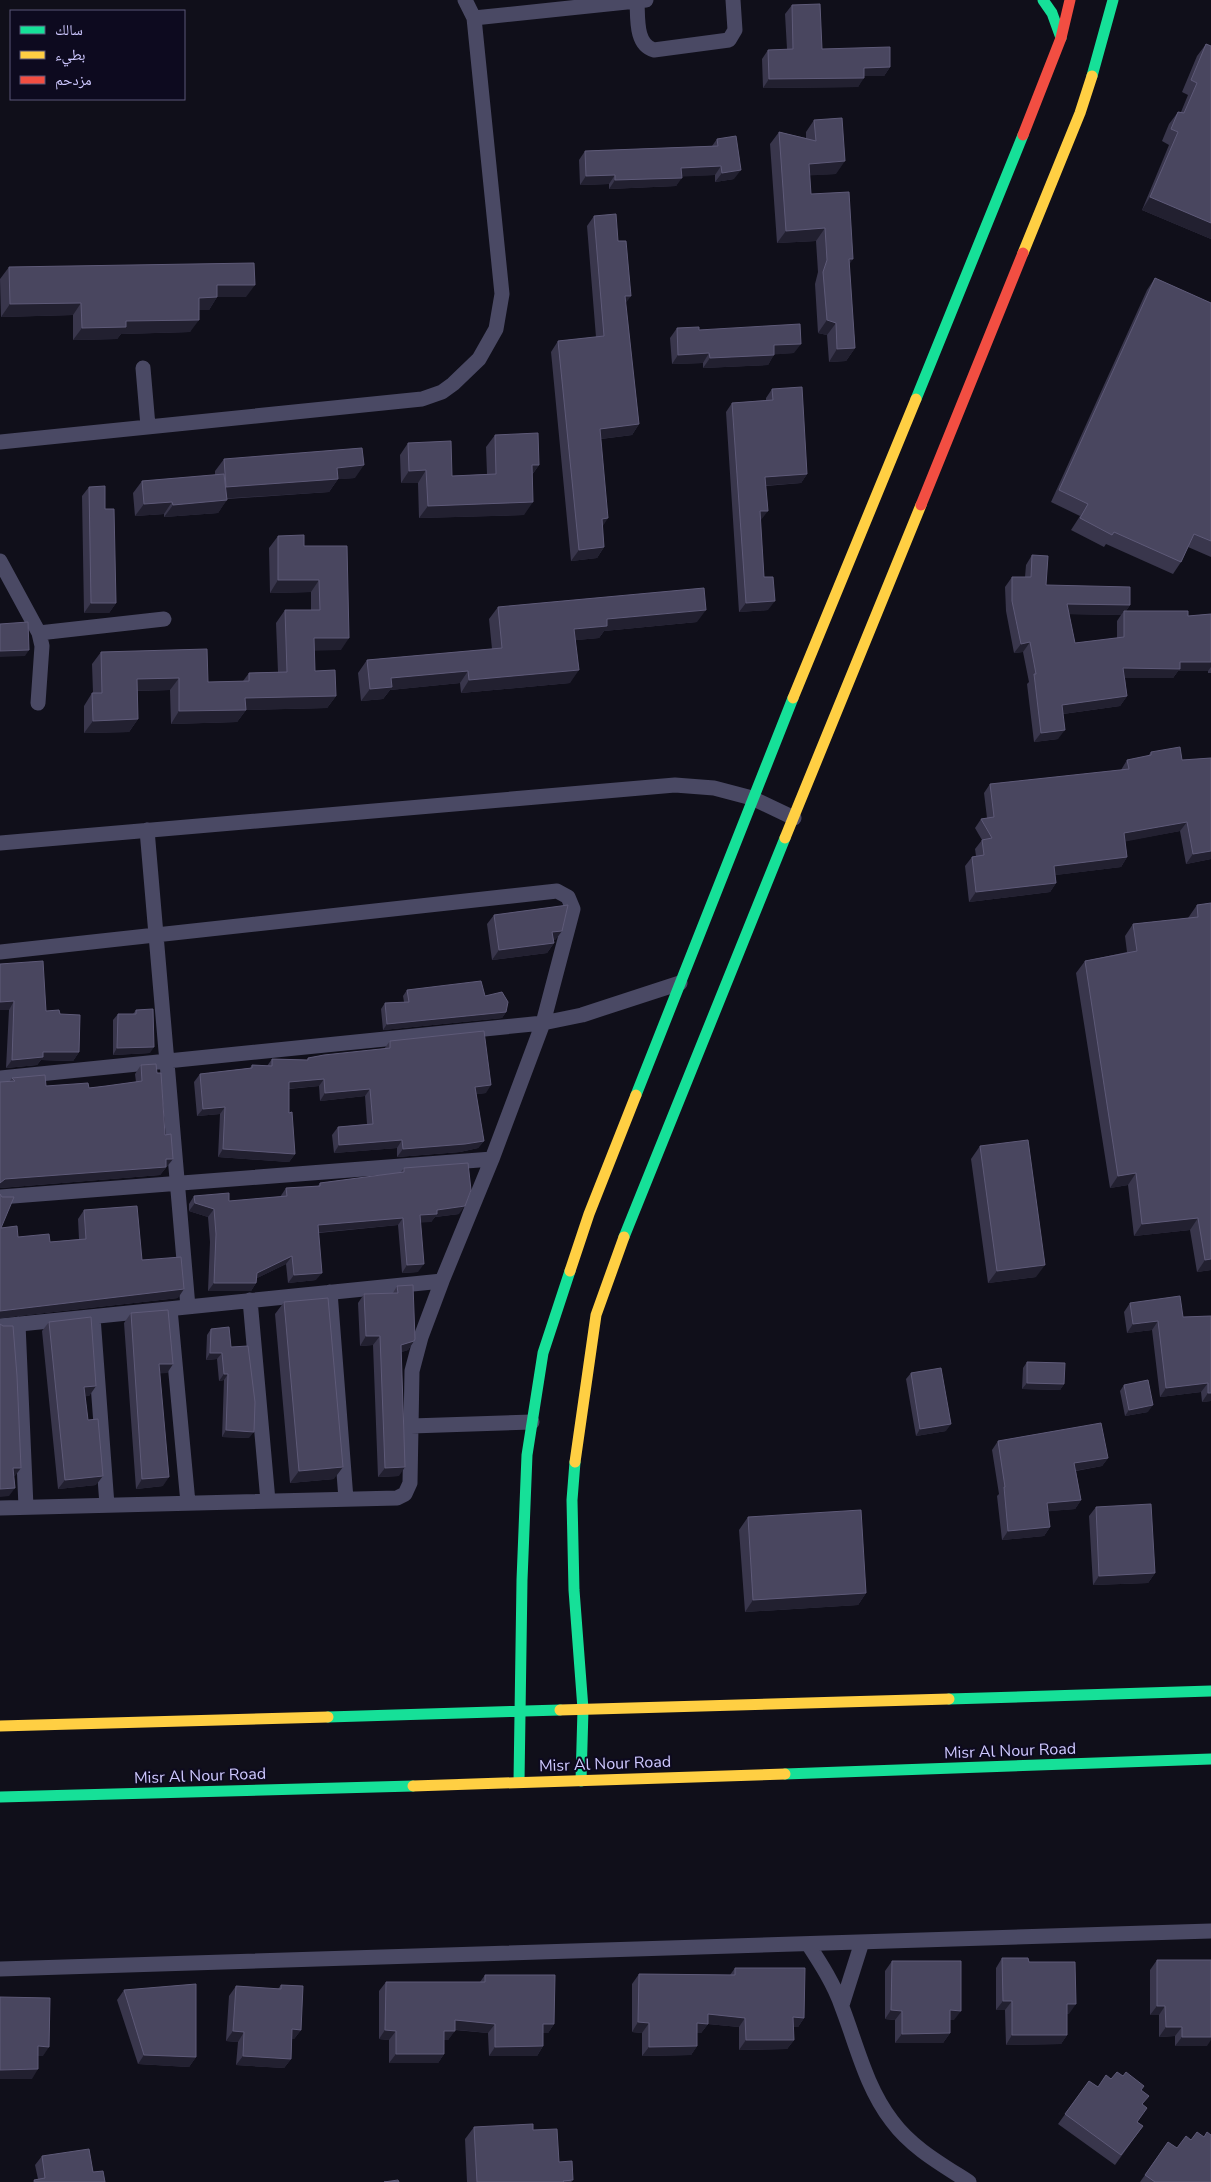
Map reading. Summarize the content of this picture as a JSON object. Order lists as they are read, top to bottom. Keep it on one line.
{"streets":{"street":["Misr Al Nour Road"]},"legend":["سالك","بطيء","مزدحم"]}
